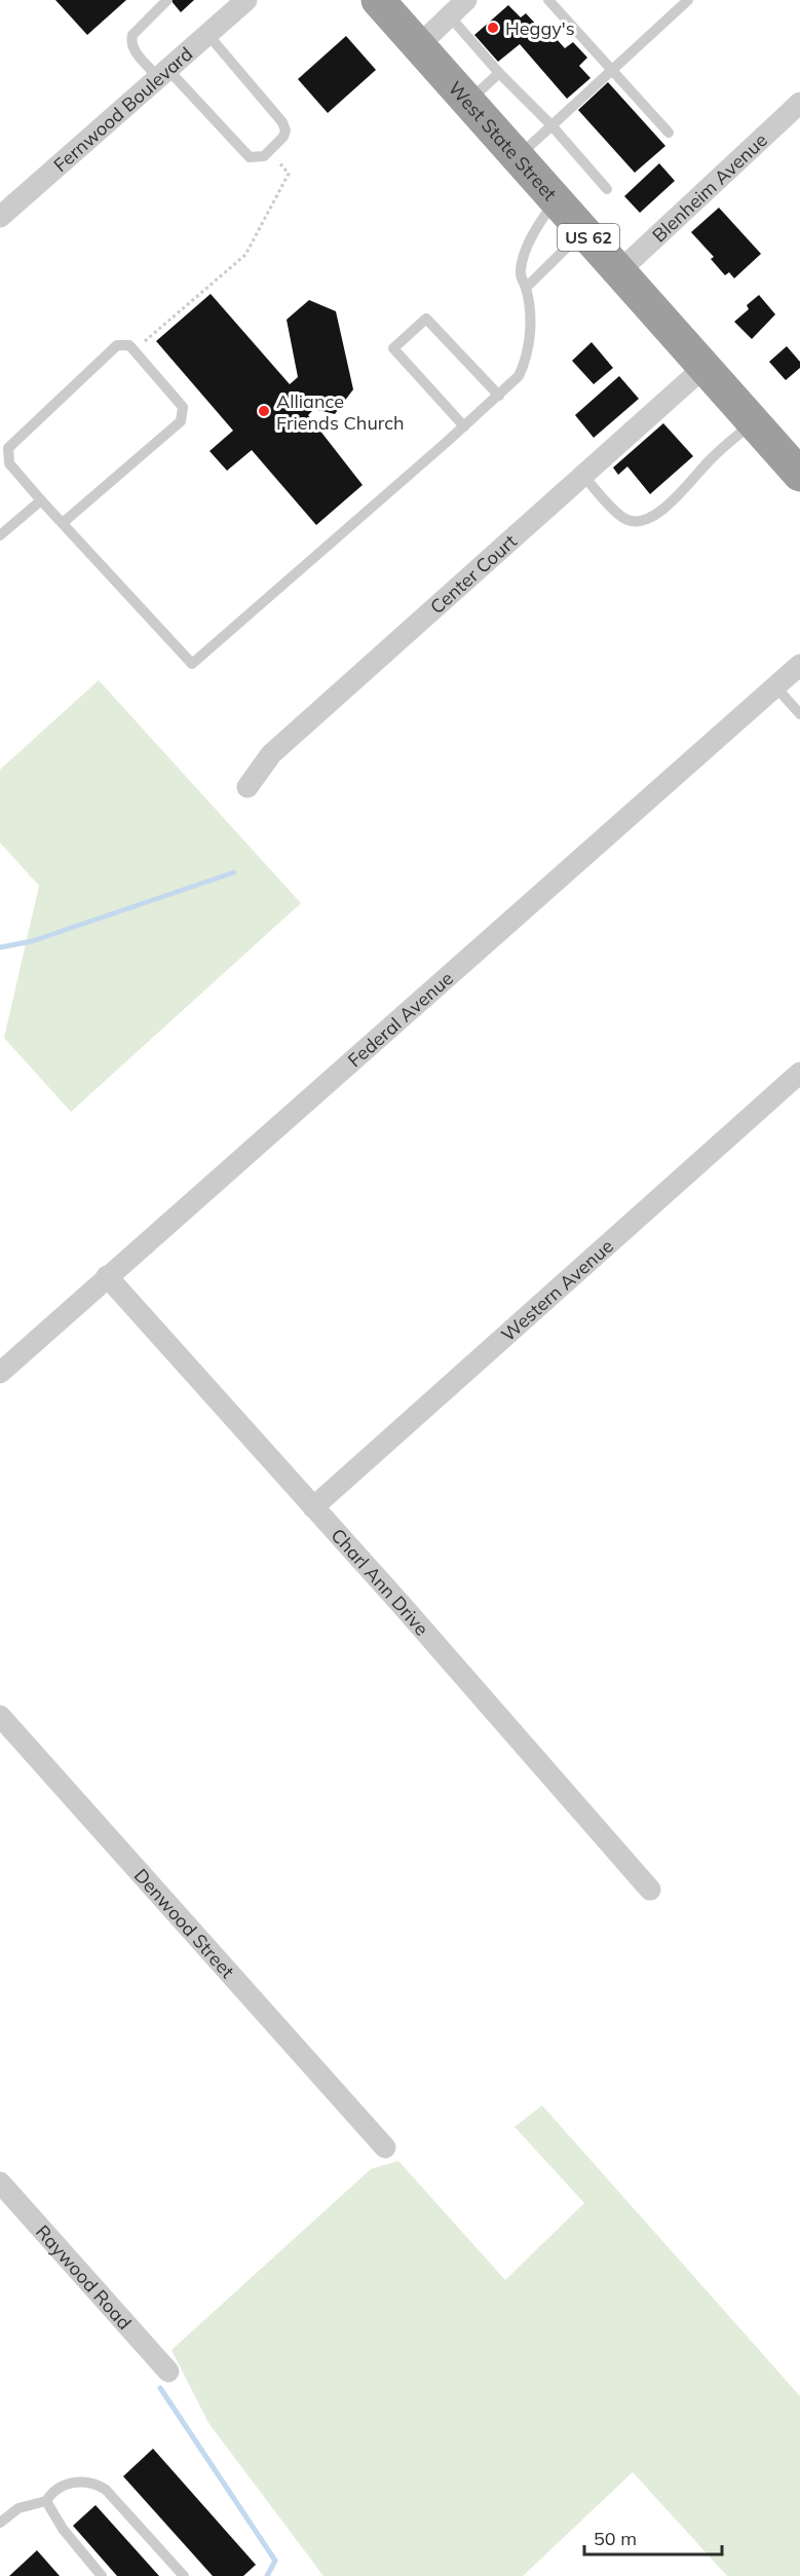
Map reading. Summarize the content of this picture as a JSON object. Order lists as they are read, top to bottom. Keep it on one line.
{"streets":{"highway":["West State Street","US 62"],"street":["Fernwood Boulevard","Blenheim Avenue","Center Court","Federal Avenue","Western Avenue","Charl Ann Drive","Denwood Street","Raywood Road"]},"crossings":[["West State Street","Blenheim Avenue"],["West State Street","Center Court"],["Federal Avenue","Charl Ann Drive"],["Western Avenue","Charl Ann Drive"]],"places":["Heggy's","Alliance Friends Church"],"scale_bar":"50 m"}
